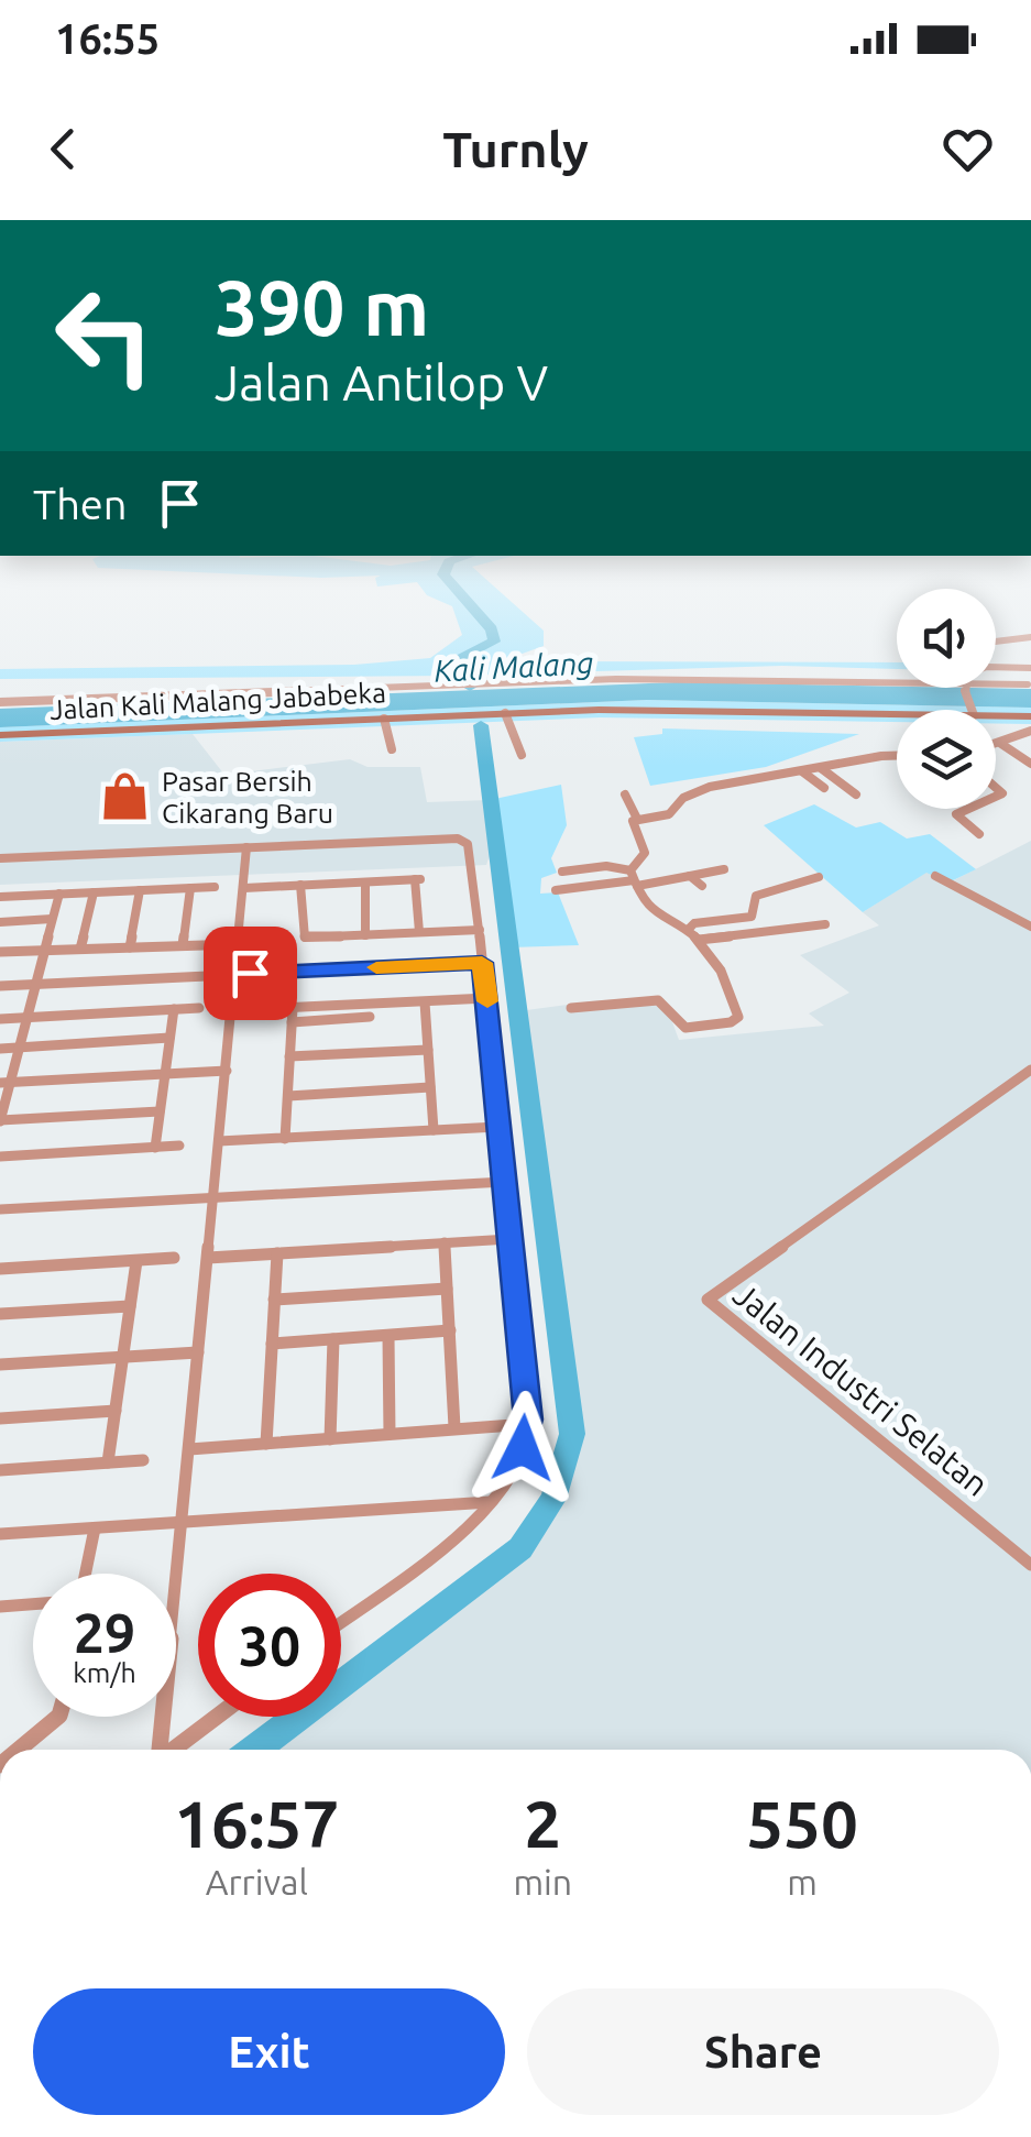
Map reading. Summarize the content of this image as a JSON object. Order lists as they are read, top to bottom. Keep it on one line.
{"streets":{"main road":["Jalan Kali Malang Jababeka"],"street":["Jalan Industri Selatan"]},"water":["Kali Malang"],"places":{"shop":["Pasar Bersih Cikarang Baru"]},"page":{"status":"16:55","header":"Turnly","turn":["390 m","Jalan Antilop V"],"then":"Then","speed":"29 km/h","limit":"30","eta":["16:57","Arrival","2","min","550","m"],"buttons":["Exit","Share"]}}
